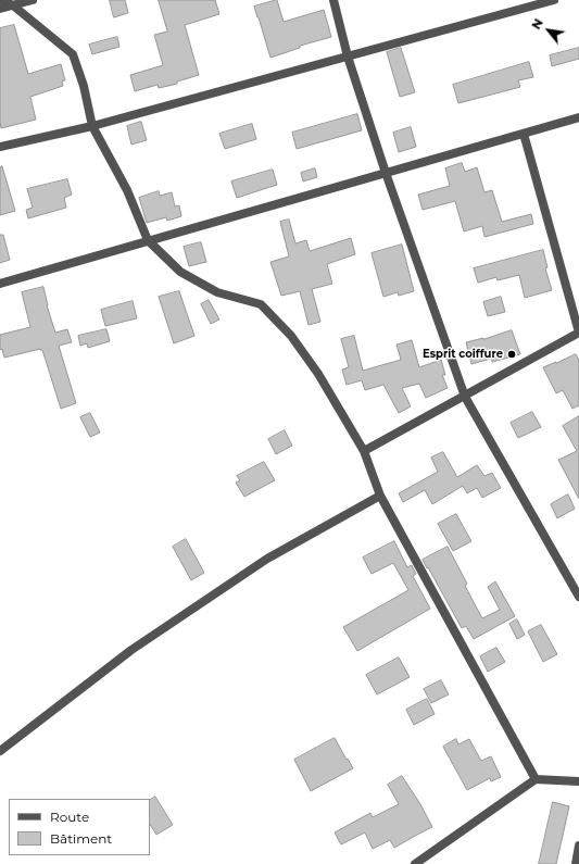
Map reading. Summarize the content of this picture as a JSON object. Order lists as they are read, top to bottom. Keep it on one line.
{"places":["Esprit coiffure"],"legend":["Route","Bâtiment"],"north":"top left"}
